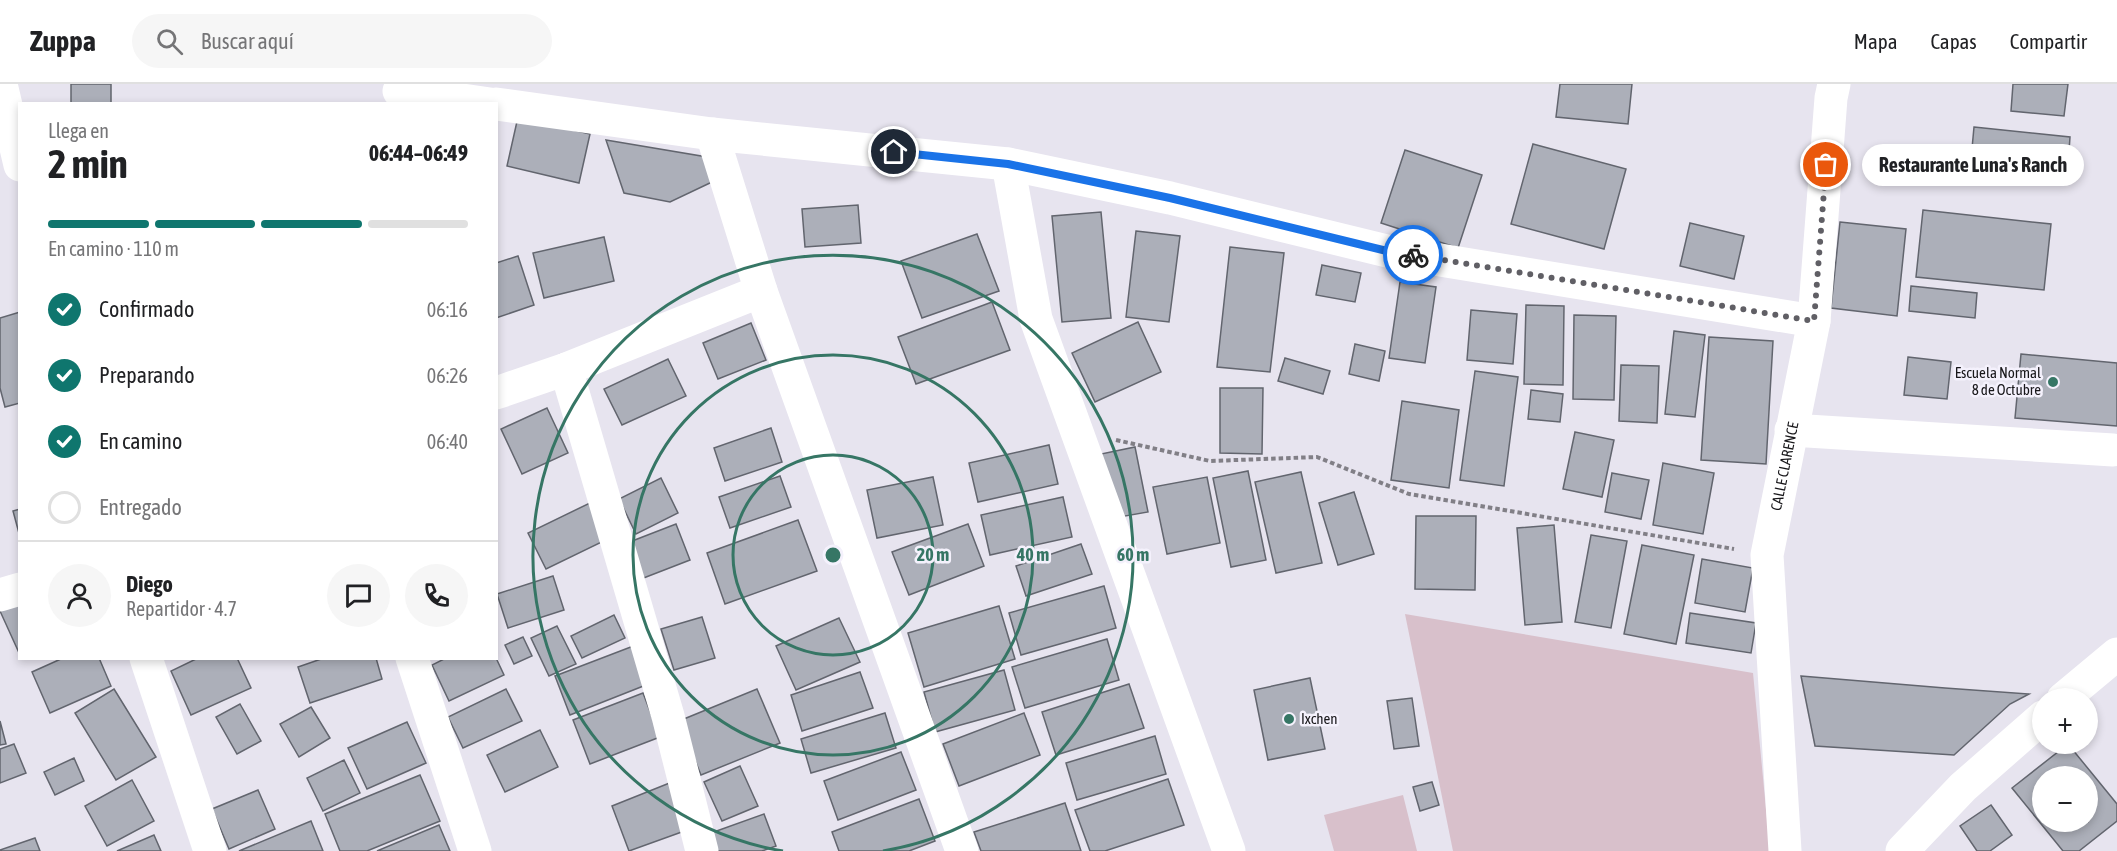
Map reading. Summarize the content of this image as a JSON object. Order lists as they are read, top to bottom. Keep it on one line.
{"streets":{"street":["CALLE CLARENCE"]},"places":["Restaurante Luna's Ranch","Escuela Normal 8 de Octubre","Ixchen"],"page":{"header":"Zuppa","search":"Buscar aquí","nav":["Mapa","Capas","Compartir"],"heading":["2 min","Llega en","06:44–06:49"],"panel":["Diego","Repartidor · 4.7"],"bubble":"Restaurante Luna's Ranch","bar":"En camino · 110 m","list":[["Confirmado","06:16"],["Preparando","06:26"],["En camino","06:40"],"Entregado"],"map_buttons":["+","−"]},"rings":["20 m","40 m","60 m"]}
